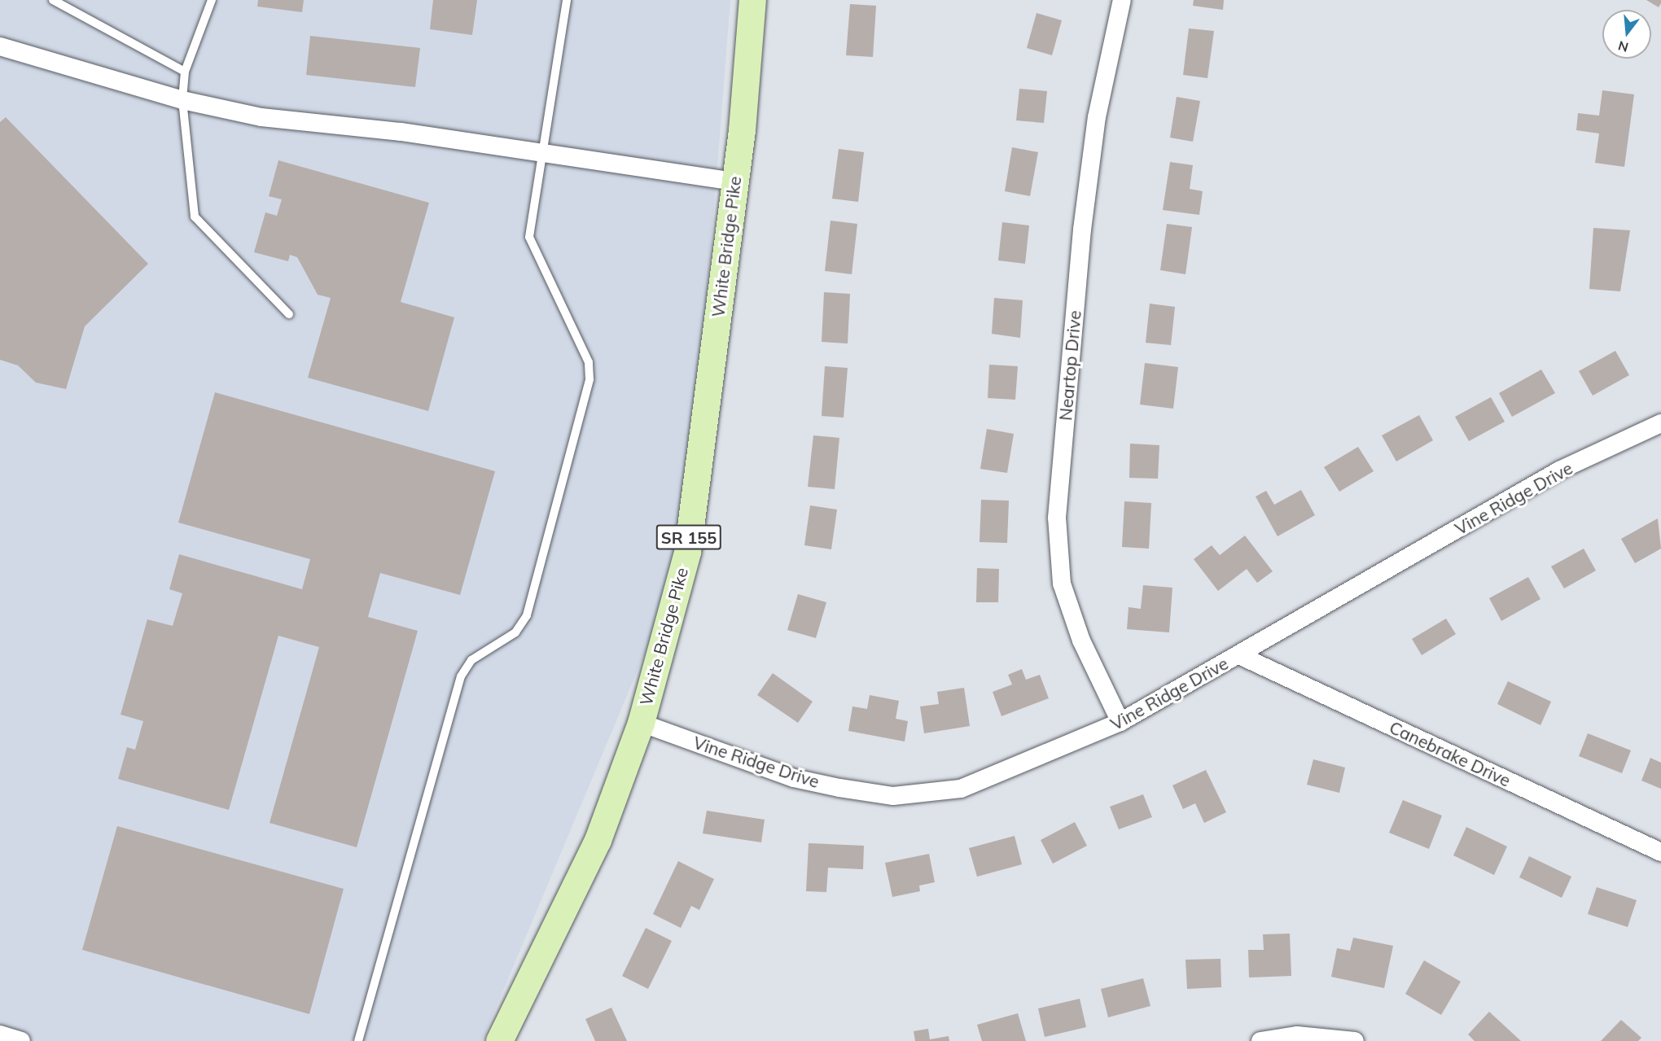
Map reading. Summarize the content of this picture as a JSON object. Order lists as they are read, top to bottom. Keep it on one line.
{"streets":{"main road":["White Bridge Pike","SR 155"],"street":["Neartop Drive","Vine Ridge Drive","Canebrake Drive"]},"crossings":[["White Bridge Pike","Vine Ridge Drive"],["Neartop Drive","Vine Ridge Drive"],["Vine Ridge Drive","Canebrake Drive"]],"north":"bottom"}
